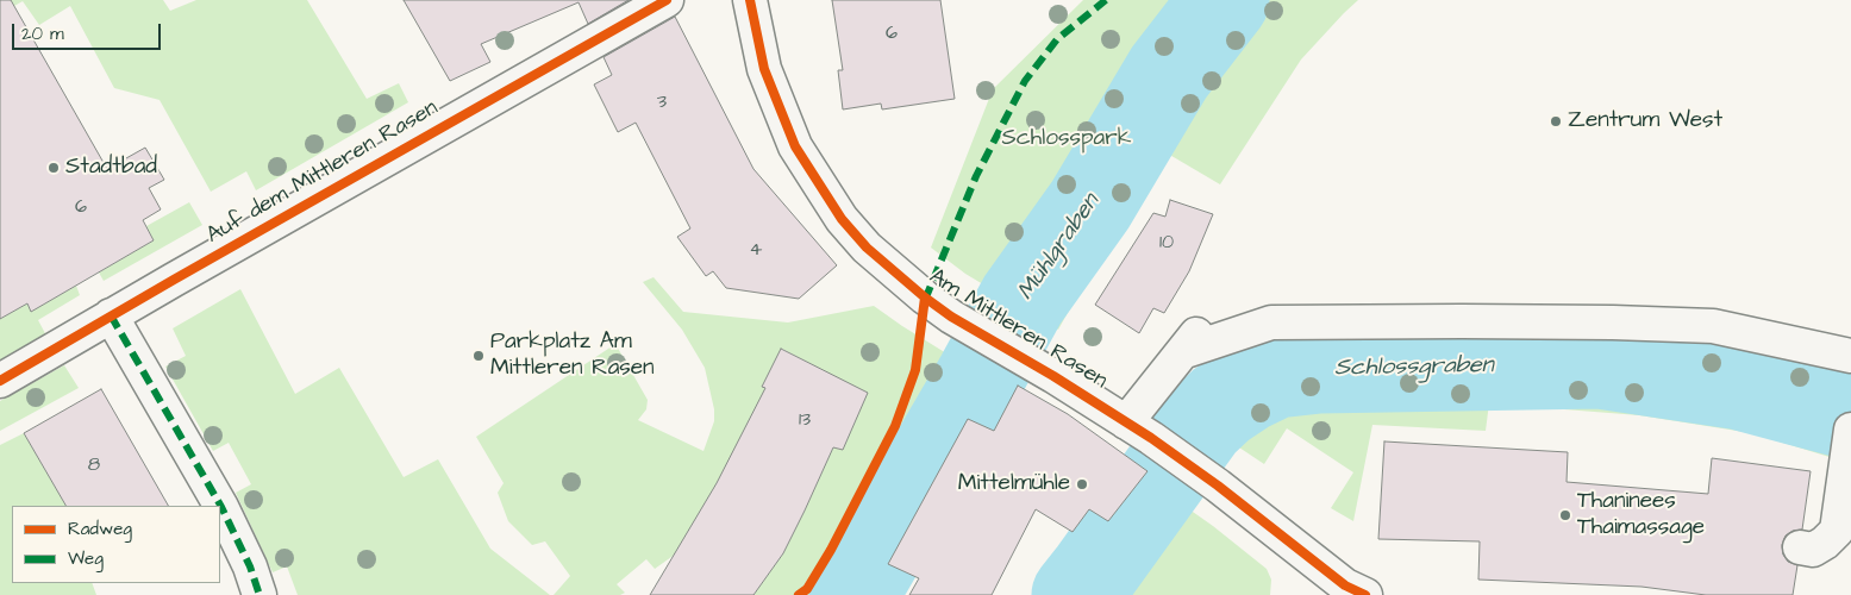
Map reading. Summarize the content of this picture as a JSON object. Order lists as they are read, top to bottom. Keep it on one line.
{"streets":{"street":["Auf dem Mittleren Rasen","Am Mittleren Rasen"]},"water":["Mühlgraben","Schlossgraben"],"parks":["Schlosspark"],"places":["Zentrum West","Stadtbad","Parkplatz Am Mittleren Rasen","Mittelmühle","Thaninees Thaimassage"],"house_numbers":["6","3","6","10","4","13","8"],"legend":["Radweg","Weg"],"scale_bar":"20 m"}
